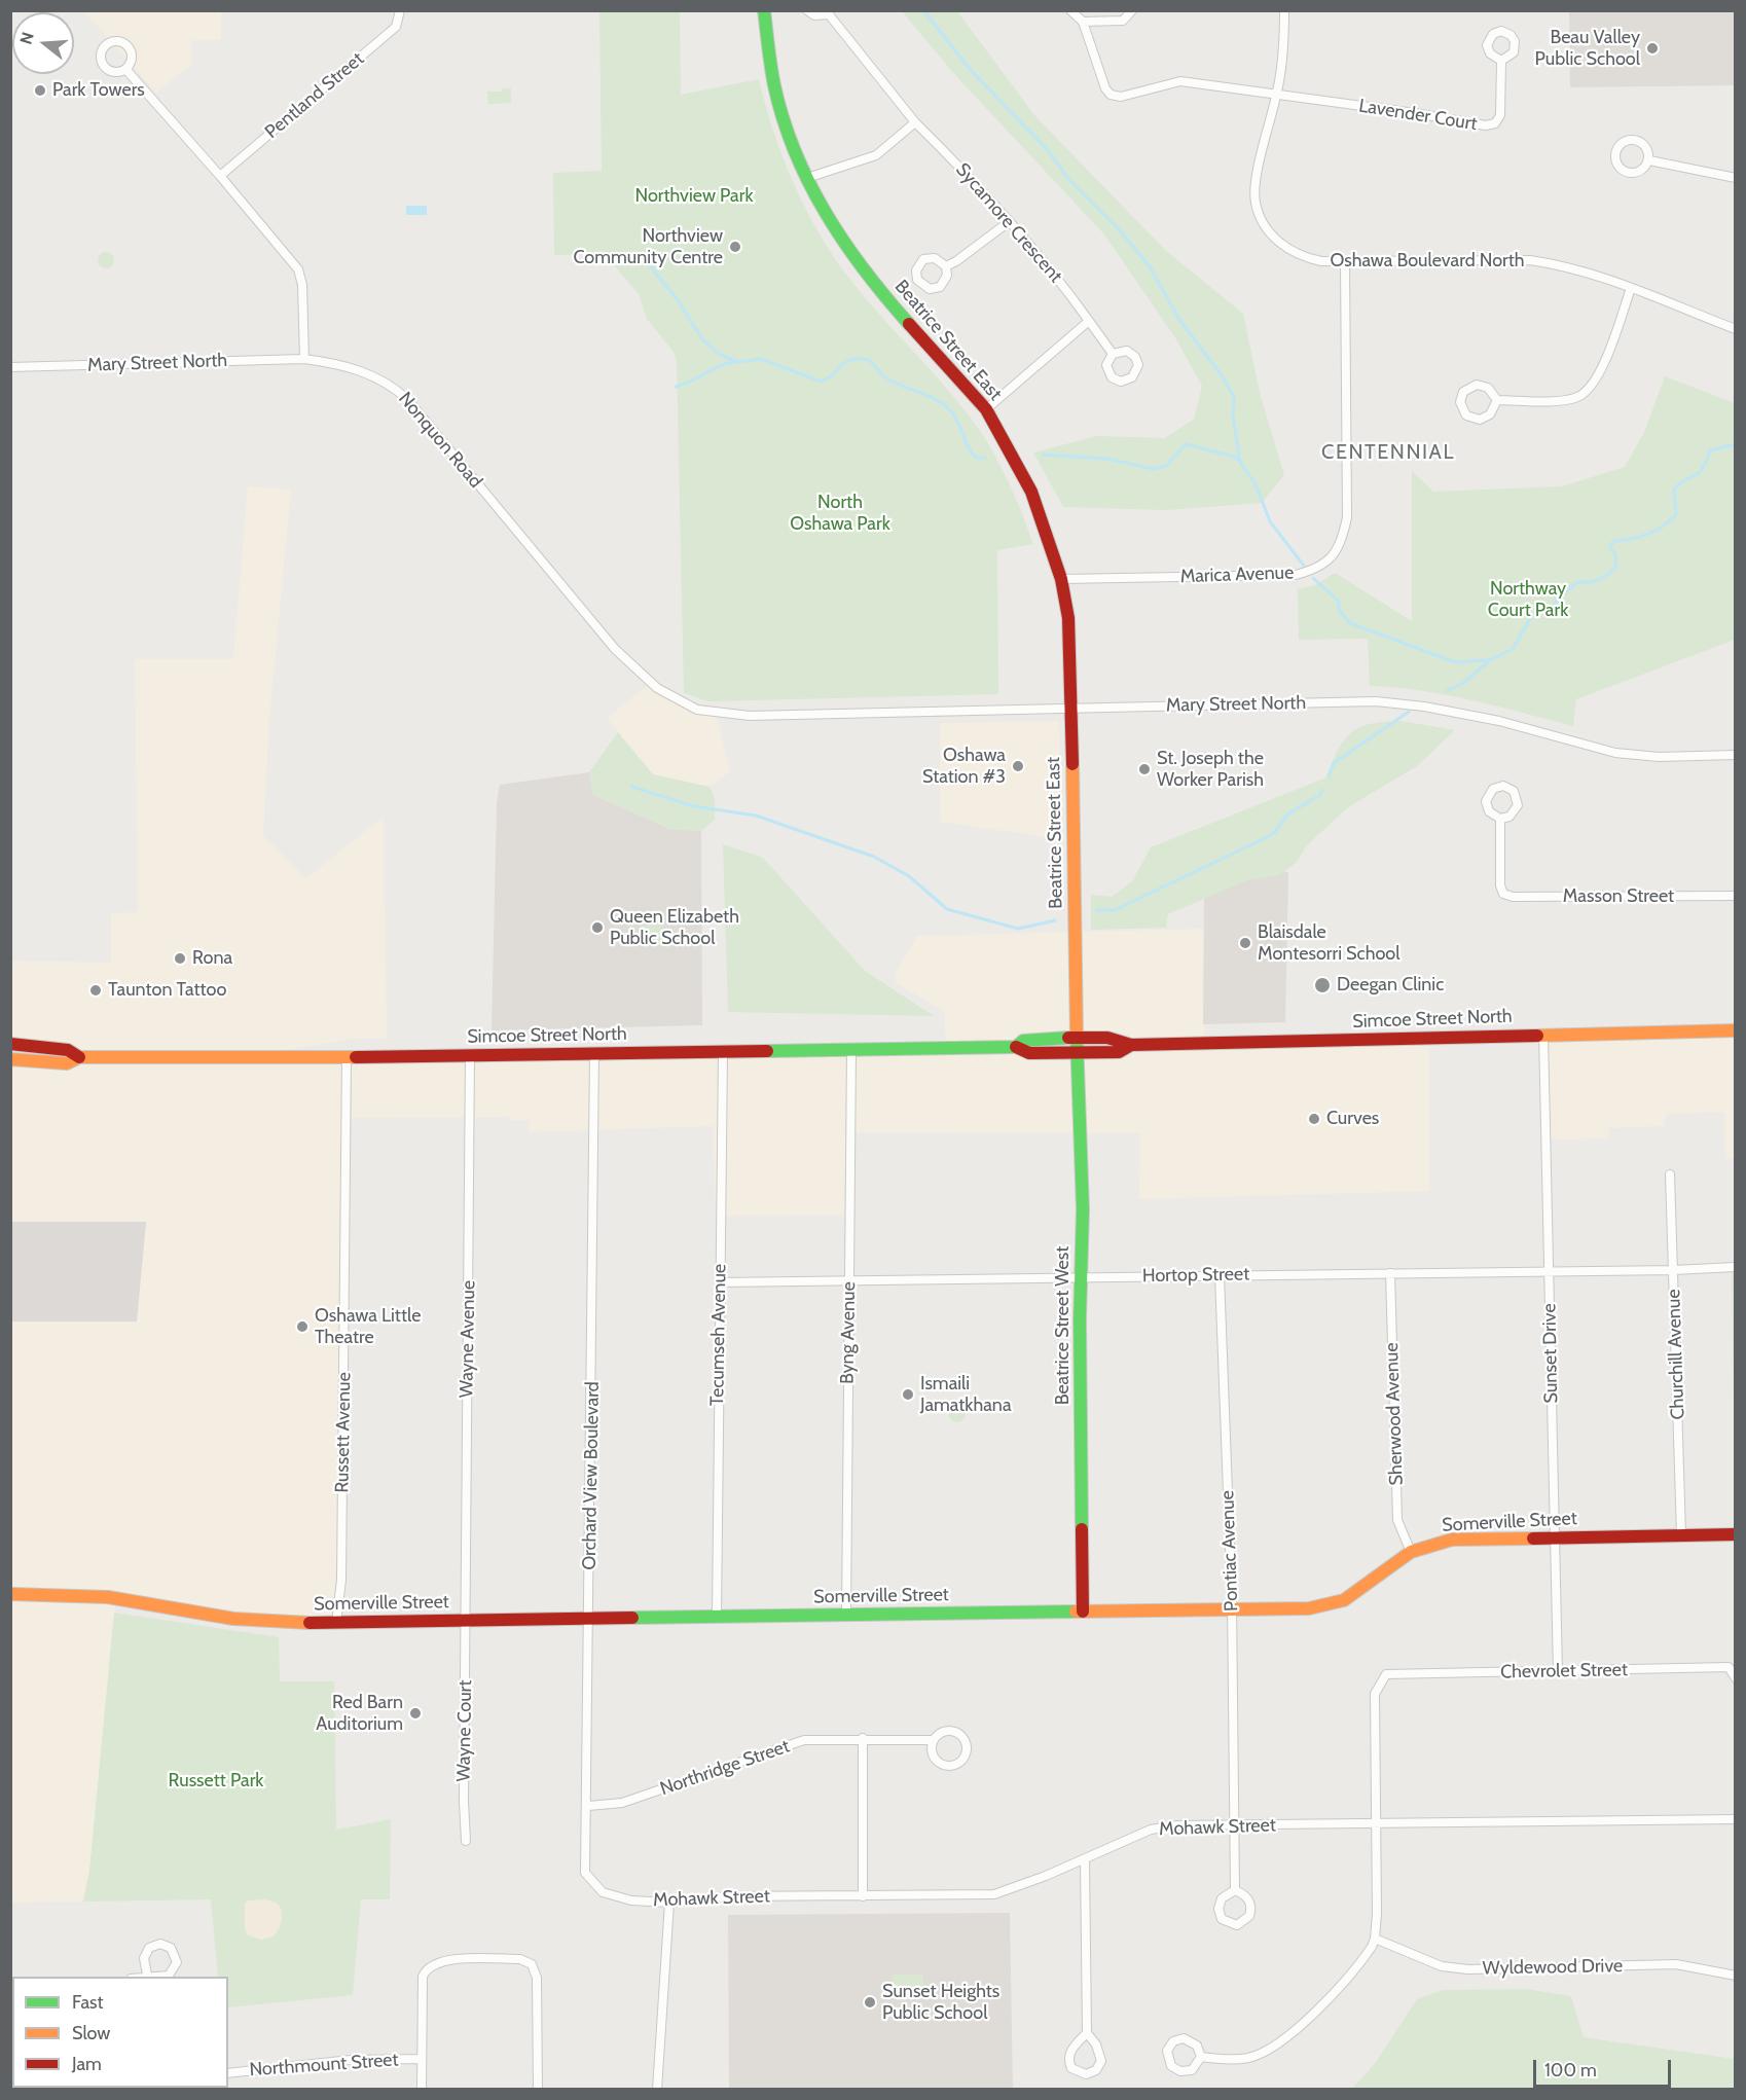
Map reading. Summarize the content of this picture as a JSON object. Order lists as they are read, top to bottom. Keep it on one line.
{"streets":{"street":["Pentland Street","Lavender Court","Sycamore Crescent","Oshawa Boulevard North","Beatrice Street East","Mary Street North","Nonquon Road","Marica Avenue","Masson Street","Simcoe Street North","Hortop Street","Beatrice Street West","Byng Avenue","Tecumseh Avenue","Wayne Avenue","Sunset Drive","Churchill Avenue","Sherwood Avenue","Russett Avenue","Orchard View Boulevard","Somerville Street","Pontiac Avenue","Chevrolet Street","Wayne Court","Northridge Street","Mohawk Street","Wyldewood Drive","Northmount Street"]},"crossings":[["Lavender Court","Oshawa Boulevard North"],["Oshawa Boulevard North","Marica Avenue"],["Beatrice Street East","Mary Street North"],["Beatrice Street East","Marica Avenue"],["Beatrice Street East","Simcoe Street North"],["Beatrice Street East","Beatrice Street West"],["Mary Street North","Nonquon Road"],["Simcoe Street North","Beatrice Street West"],["Simcoe Street North","Byng Avenue"],["Simcoe Street North","Tecumseh Avenue"],["Simcoe Street North","Wayne Avenue"],["Simcoe Street North","Sunset Drive"],["Simcoe Street North","Russett Avenue"],["Simcoe Street North","Orchard View Boulevard"],["Hortop Street","Beatrice Street West"],["Hortop Street","Byng Avenue"],["Hortop Street","Tecumseh Avenue"],["Hortop Street","Sunset Drive"],["Hortop Street","Churchill Avenue"],["Hortop Street","Sherwood Avenue"],["Hortop Street","Pontiac Avenue"],["Beatrice Street West","Somerville Street"],["Byng Avenue","Somerville Street"],["Tecumseh Avenue","Somerville Street"],["Wayne Avenue","Somerville Street"],["Wayne Avenue","Wayne Court"],["Sunset Drive","Somerville Street"],["Sunset Drive","Chevrolet Street"],["Churchill Avenue","Somerville Street"],["Sherwood Avenue","Somerville Street"],["Russett Avenue","Somerville Street"],["Orchard View Boulevard","Somerville Street"],["Orchard View Boulevard","Northridge Street"],["Orchard View Boulevard","Mohawk Street"],["Somerville Street","Pontiac Avenue"],["Somerville Street","Wayne Court"],["Pontiac Avenue","Mohawk Street"],["Chevrolet Street","Mohawk Street"]],"districts":["CENTENNIAL"],"parks":["Northview Park","North Oshawa Park","Northway Court Park","Russett Park"],"places":["Beau Valley Public School","Park Towers","Northview Community Centre","Oshawa Station #3","St. Joseph the Worker Parish","Queen Elizabeth Public School","Blaisdale Montesorri School","Rona","Deegan Clinic","Taunton Tattoo","Curves","Oshawa Little Theatre","Ismaili Jamatkhana","Red Barn Auditorium","Sunset Heights Public School"],"legend":["Fast","Slow","Jam"],"scale_bar":"100 m","north":"left"}
